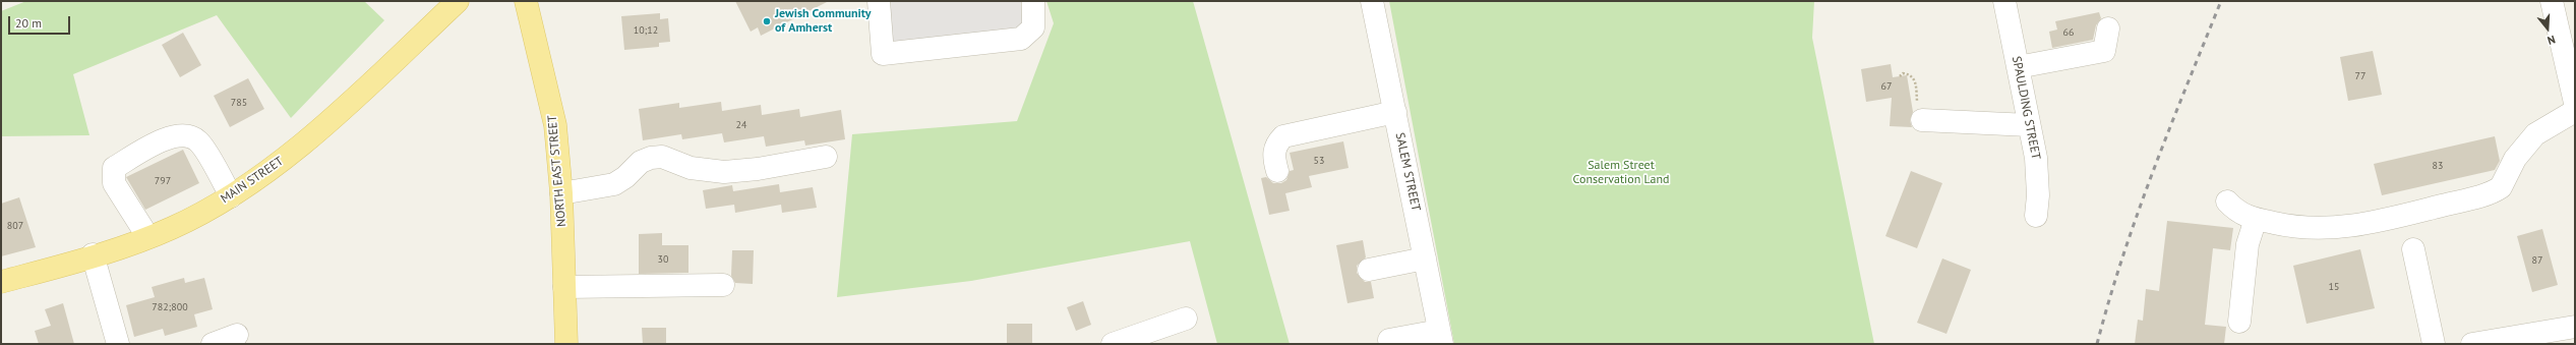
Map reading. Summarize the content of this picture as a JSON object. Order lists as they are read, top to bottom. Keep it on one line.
{"streets":{"main road":["NORTH EAST STREET","MAIN STREET"],"street":["SPAULDING STREET","SALEM STREET"]},"parks":["Salem Street Conservation Land"],"places":["Jewish Community of Amherst"],"house_numbers":["10;12","66","77","67","785","24","53","83","797","807","30","87","15","782;800"],"scale_bar":"20 m","north":"bottom"}
